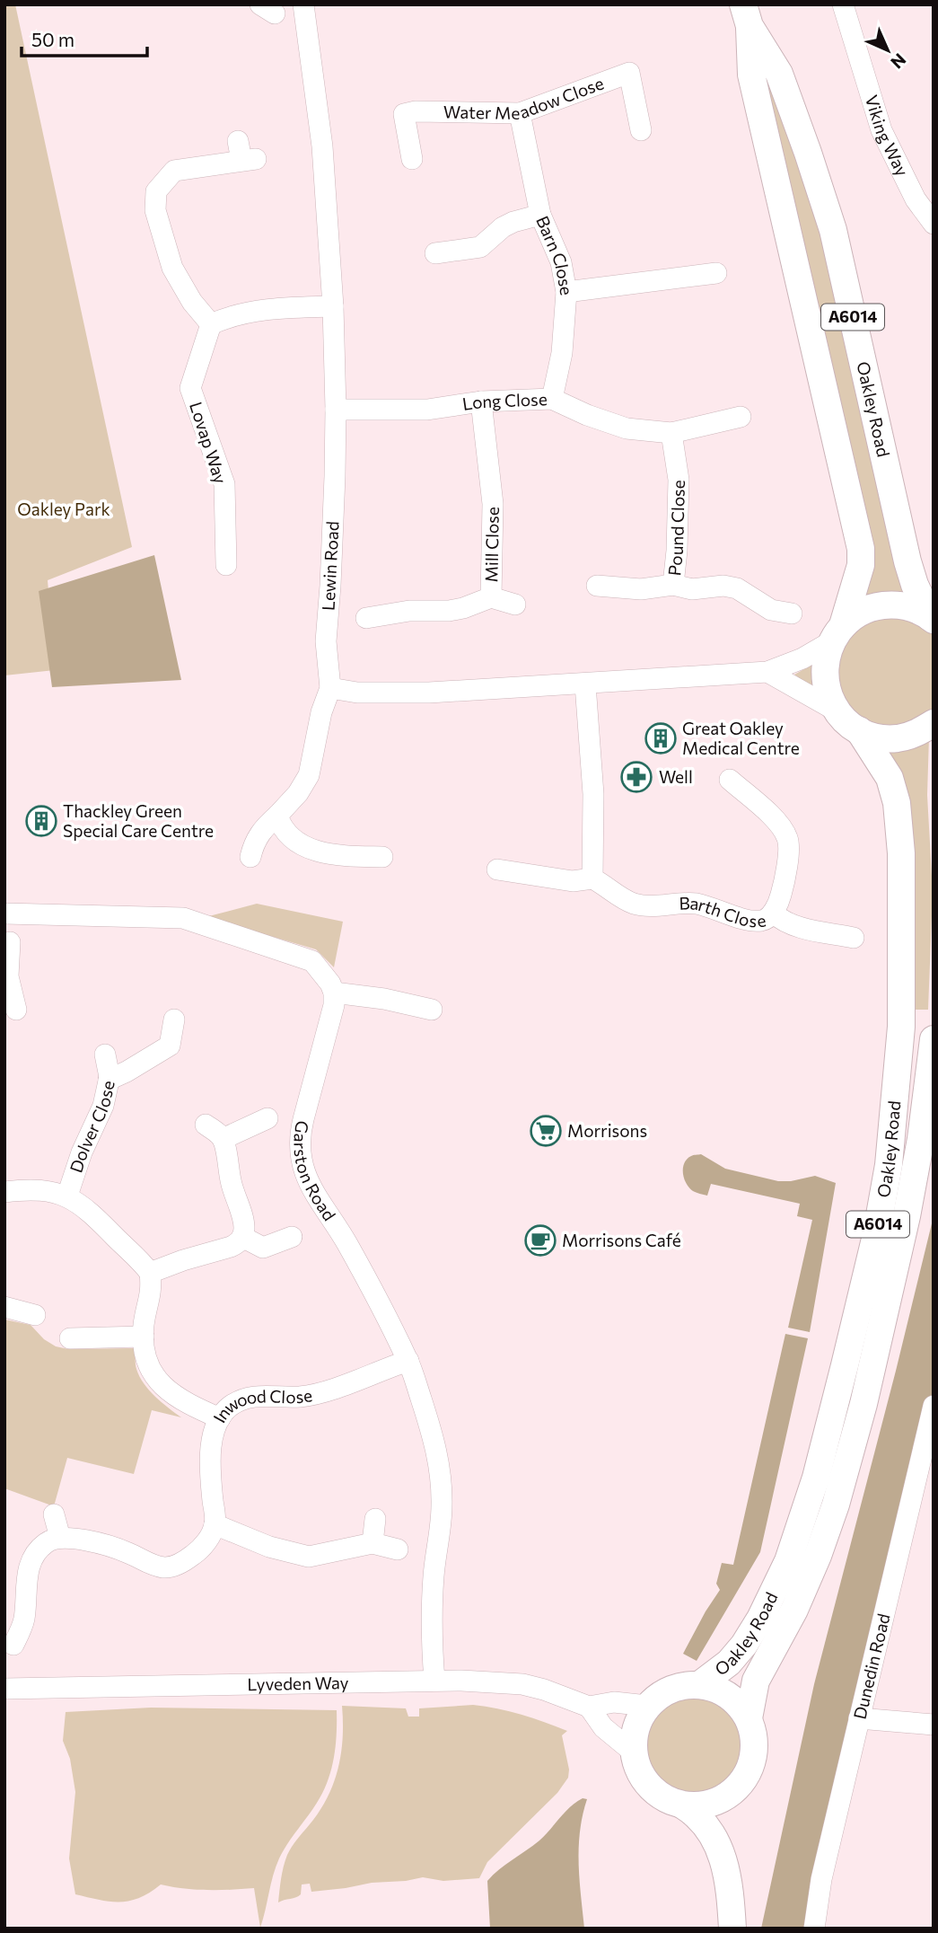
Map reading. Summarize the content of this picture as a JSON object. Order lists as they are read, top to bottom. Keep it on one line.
{"streets":{"main road":["A6014","Oakley Road"],"street":["Water Meadow Close","Viking Way","Barn Close","Long Close","Lovap Way","Pound Close","Mill Close","Lewin Road","Barth Close","Dolver Close","Garston Road","Inwood Close","Dunedin Road","Lyveden Way"]},"crossings":[["Water Meadow Close","Barn Close"],["Barn Close","Long Close"],["Long Close","Pound Close"],["Long Close","Mill Close"],["Long Close","Lewin Road"],["Oakley Road","Lyveden Way"],["Garston Road","Inwood Close"],["Garston Road","Lyveden Way"]],"parks":["Oakley Park"],"places":{"building":["Great Oakley Medical Centre","Thackley Green Special Care Centre"],"pharmacy":["Well"],"supermarket":["Morrisons"],"cafe":["Morrisons Café"]},"scale_bar":"50 m","north":"bottom right"}
